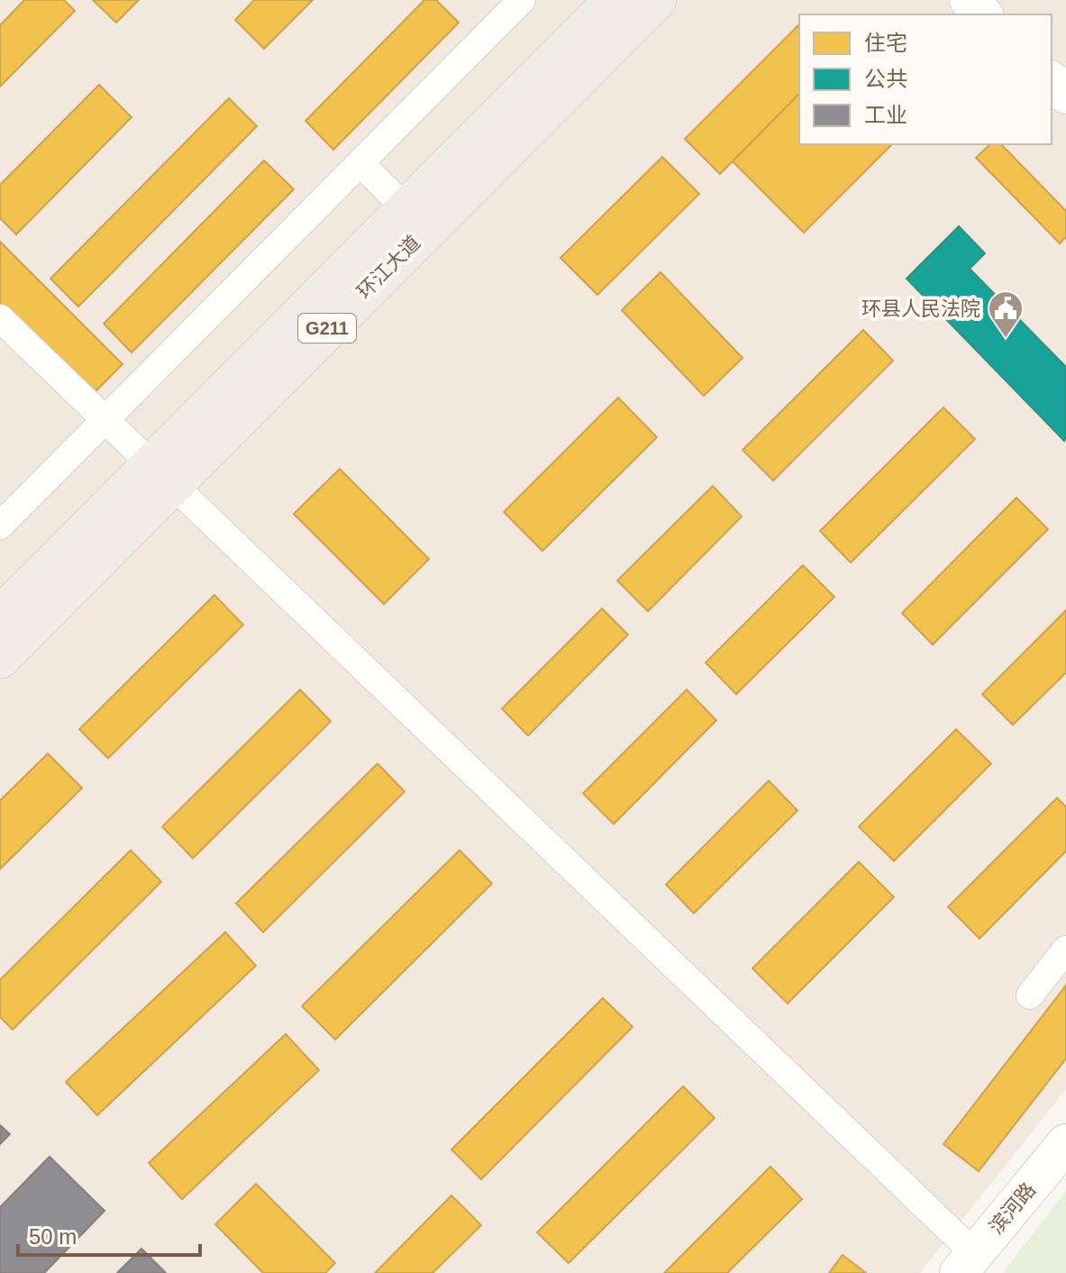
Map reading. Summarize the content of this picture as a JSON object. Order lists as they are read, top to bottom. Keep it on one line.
{"streets":{"highway":["环江大道","G211"],"main road":["滨河路"]},"places":{"public building":["环县人民法院"]},"legend":["住宅","公共","工业"],"scale_bar":"50 m"}
